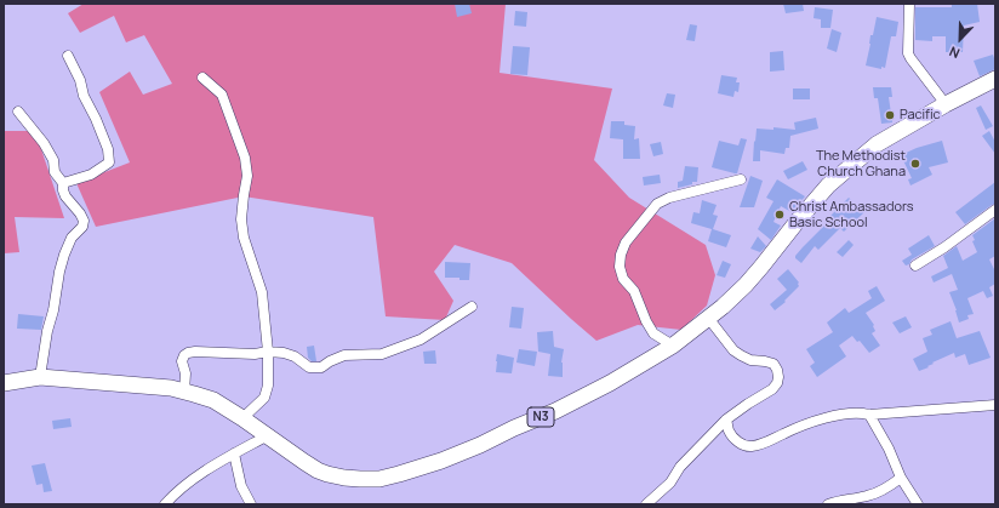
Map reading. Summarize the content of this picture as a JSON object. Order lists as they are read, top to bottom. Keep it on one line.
{"streets":{"main road":["N3"]},"places":["Pacific","The Methodist Church Ghana","Christ Ambassadors Basic School"],"north":"bottom left"}
